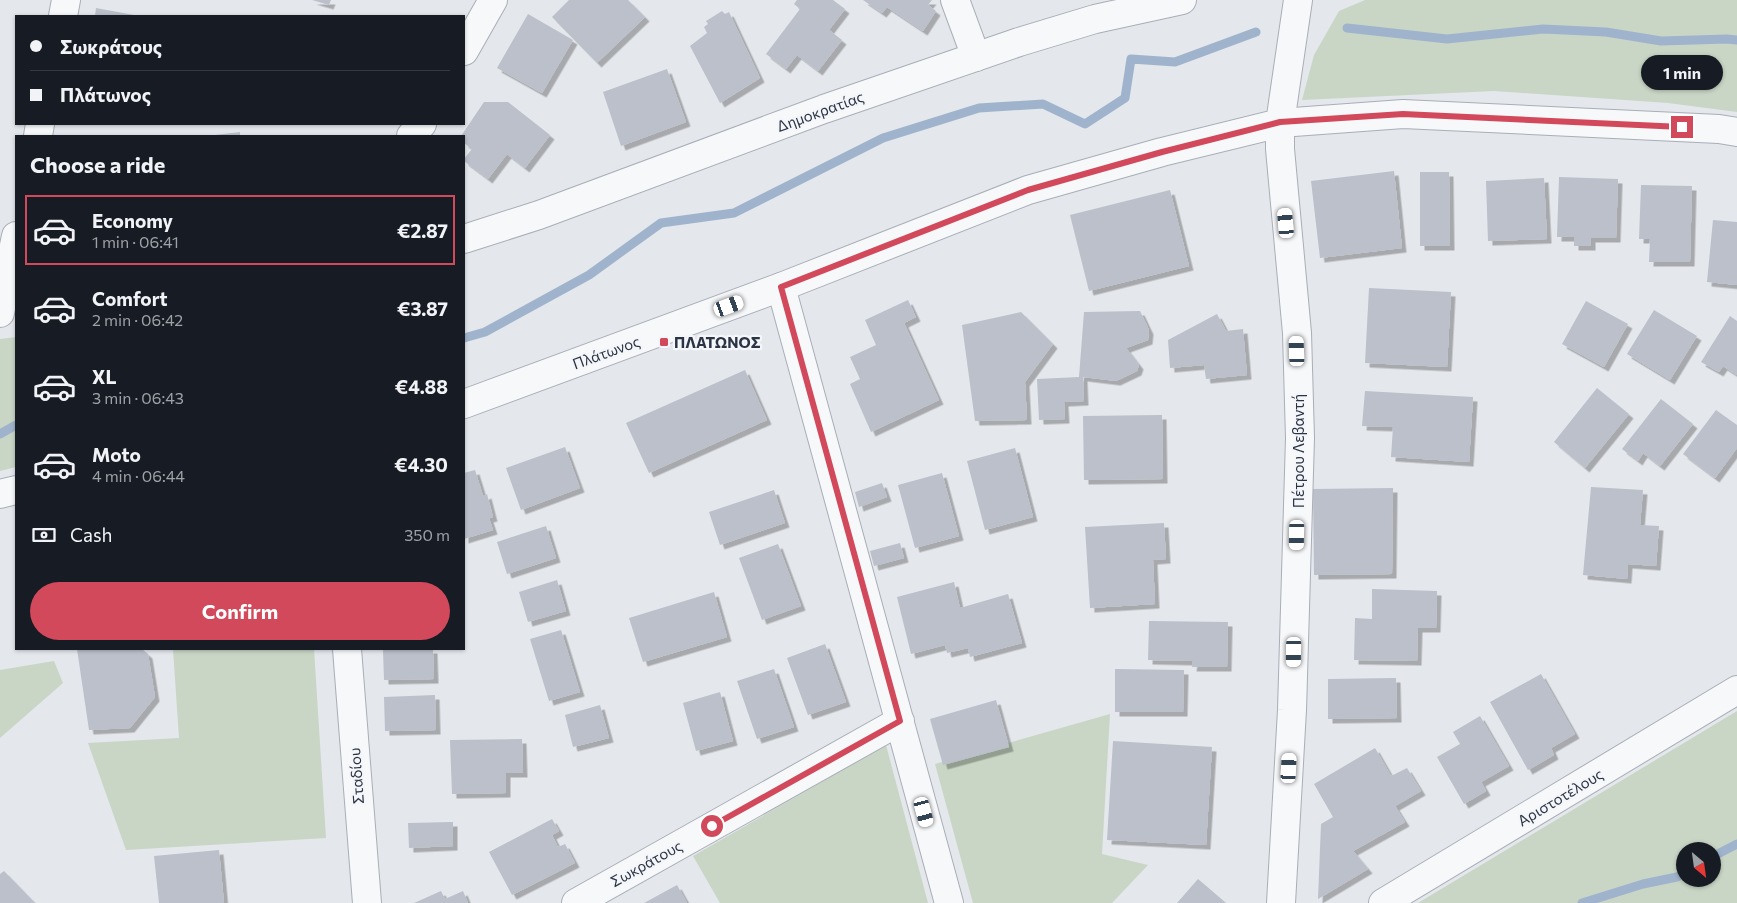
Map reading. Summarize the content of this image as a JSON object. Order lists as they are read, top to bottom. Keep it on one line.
{"streets":{"street":["Δημοκρατίας","Πλάτωνος","Πέτρου Λεβαντή","Σταδίου","Αριστοτέλους","Σωκράτους"]},"crossings":[["Πλάτωνος","Πέτρου Λεβαντή"]],"places":{"transit":["ΠΛΑΤΩΝΟΣ"]},"north":"bottom right","page":{"banner":["Σωκράτους","Πλάτωνος"],"bubble":"1 min","heading":"Choose a ride","list":[{"name":"Economy","note":"1 min · 06:41","value":"€2.87"},{"name":"Comfort","note":"2 min · 06:42","value":"€3.87"},{"name":"XL","note":"3 min · 06:43","value":"€4.88"},{"name":"Moto","note":"4 min · 06:44","value":"€4.30"}],"pay":["Cash","350 m"],"buttons":"Confirm"}}
